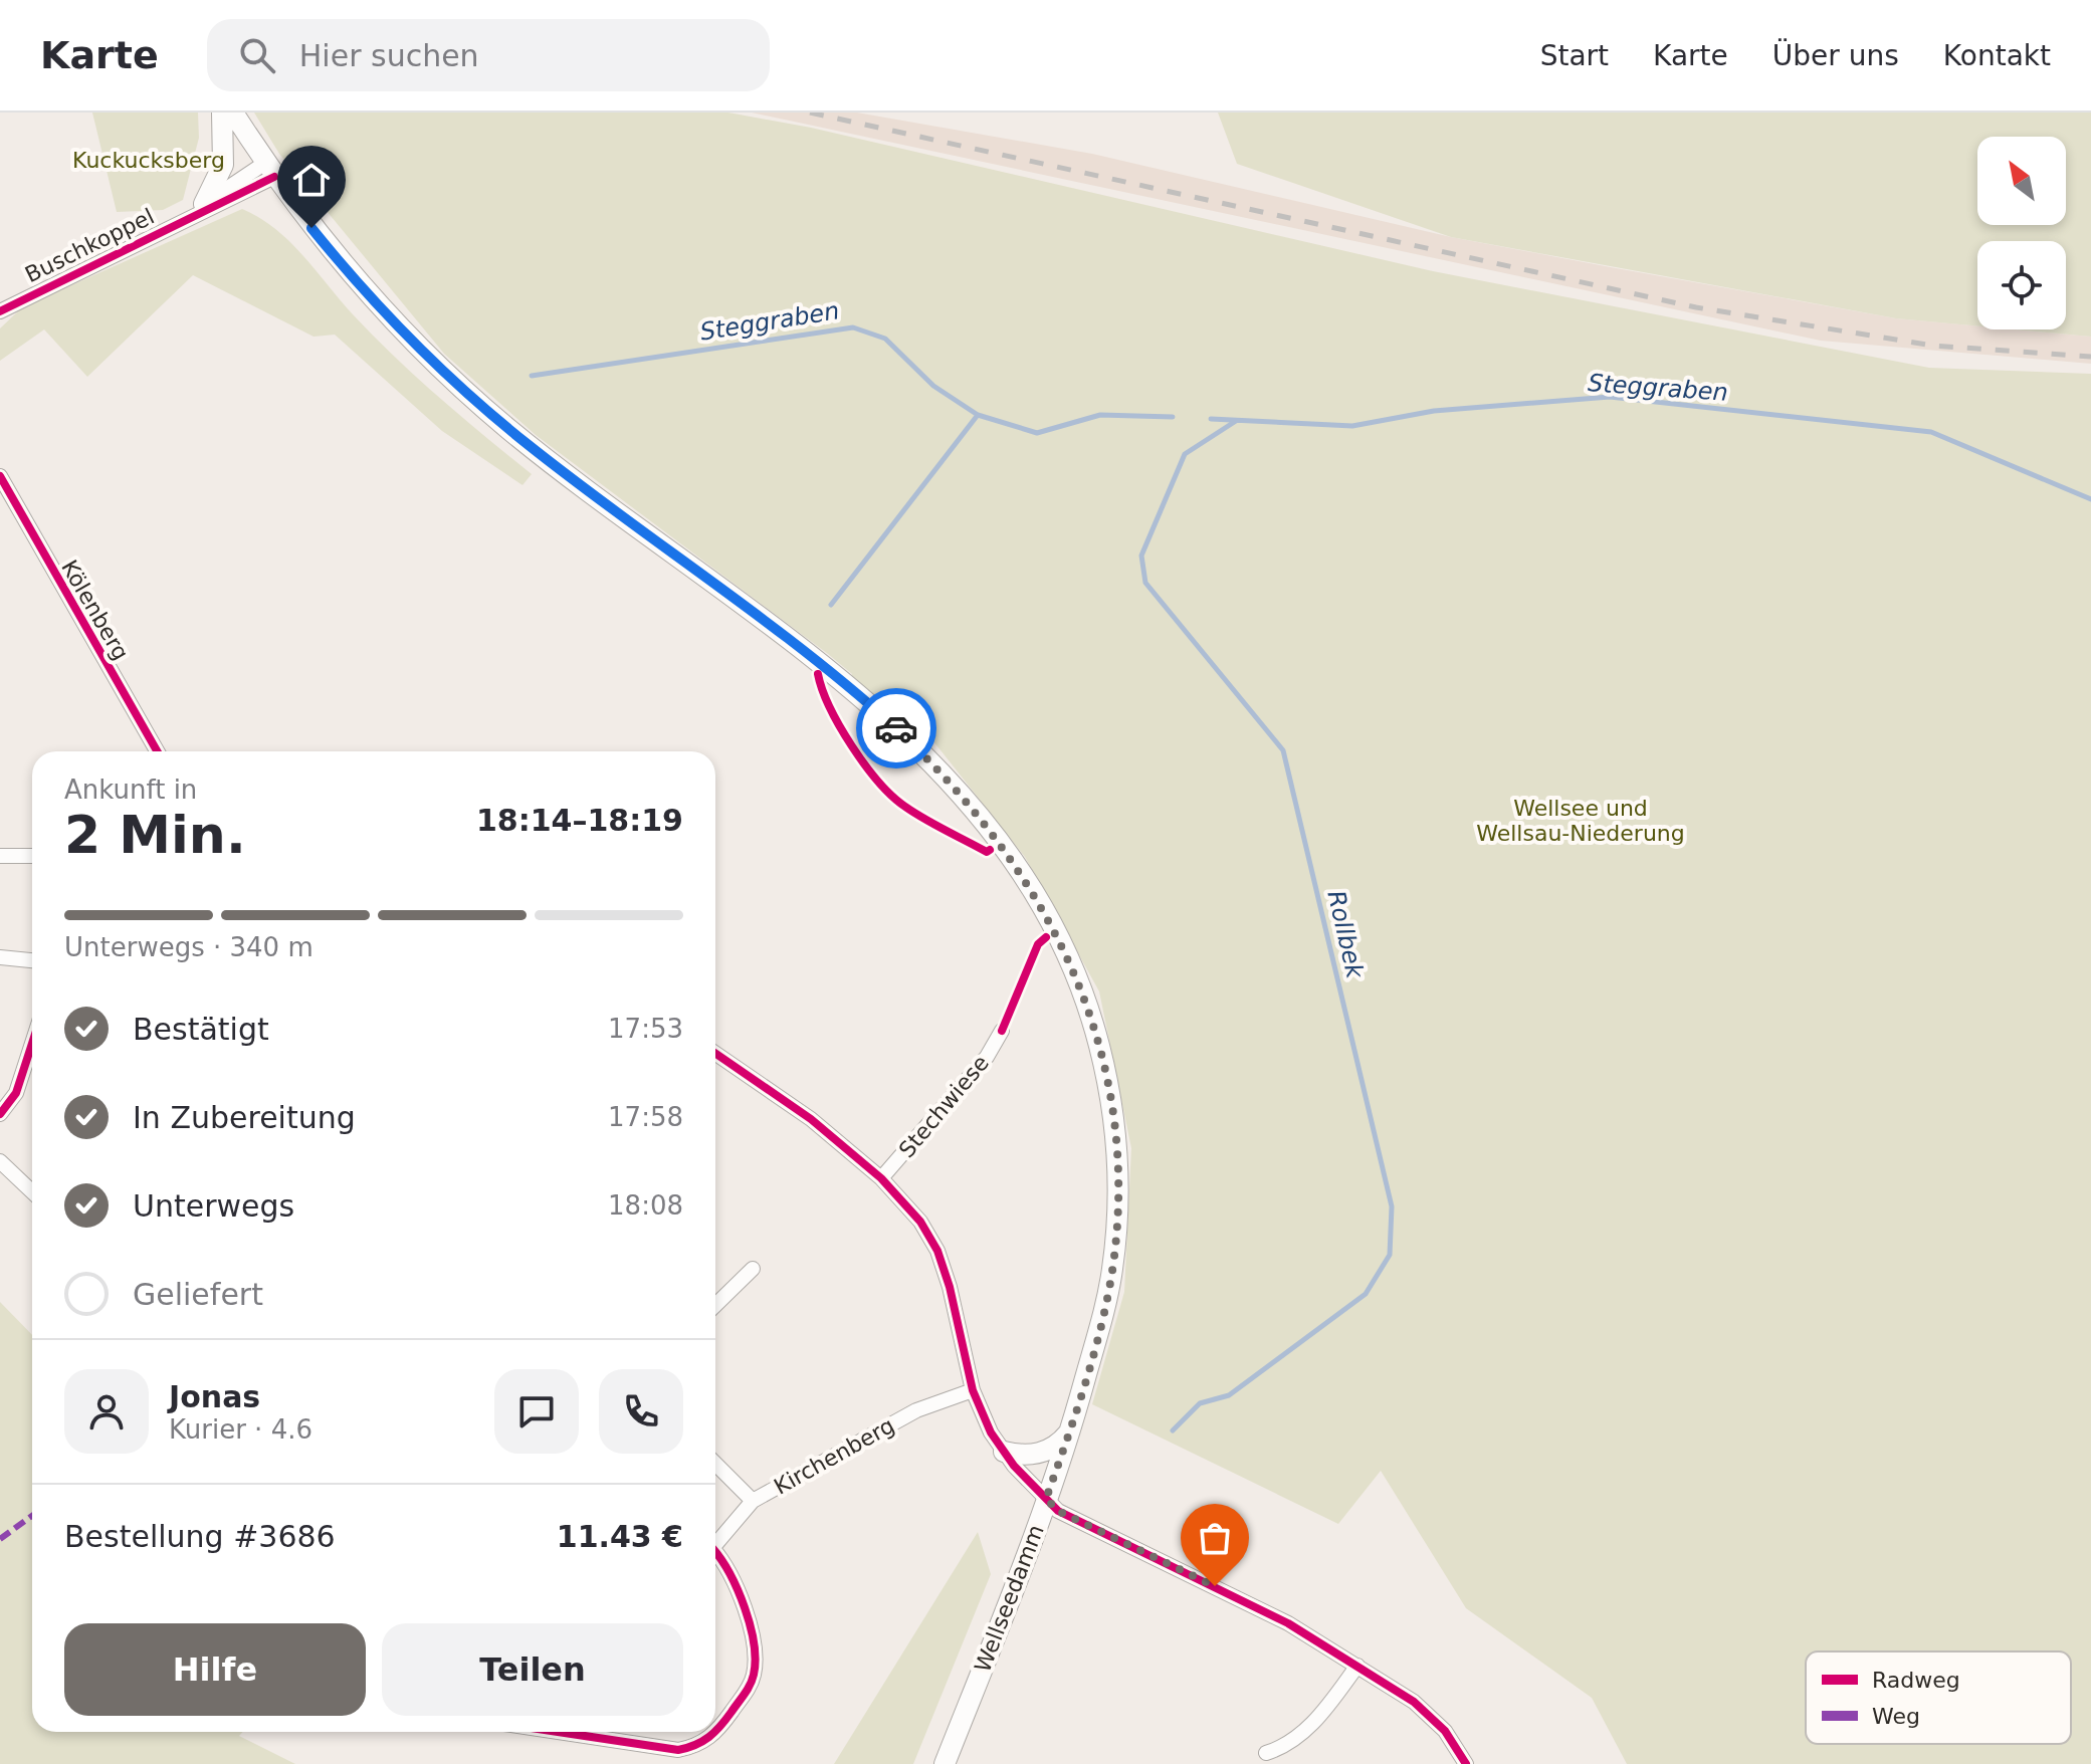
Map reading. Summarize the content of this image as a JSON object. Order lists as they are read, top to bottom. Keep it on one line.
{"streets":{"main road":["Wellseedamm"],"street":["Buschkoppel","Kölenberg","Stechwiese","Kirchenberg"]},"crossings":[["Buschkoppel","Wellseedamm"]],"water":["Steggraben","Rollbek"],"parks":["Kuckucksberg","Wellsee und Wellsau-Niederung"],"legend":["Radweg","Weg"],"north":"top left","page":{"header":"Karte","search":"Hier suchen","nav":["Start","Karte","Über uns","Kontakt"],"heading":["2 Min.","Ankunft in","18:14–18:19"],"panel":["Jonas","Kurier · 4.6","Bestellung #3686","11.43 €"],"bar":"Unterwegs · 340 m","list":[["Bestätigt","17:53"],["In Zubereitung","17:58"],["Unterwegs","18:08"],"Geliefert"],"buttons":["Hilfe","Teilen"]}}
